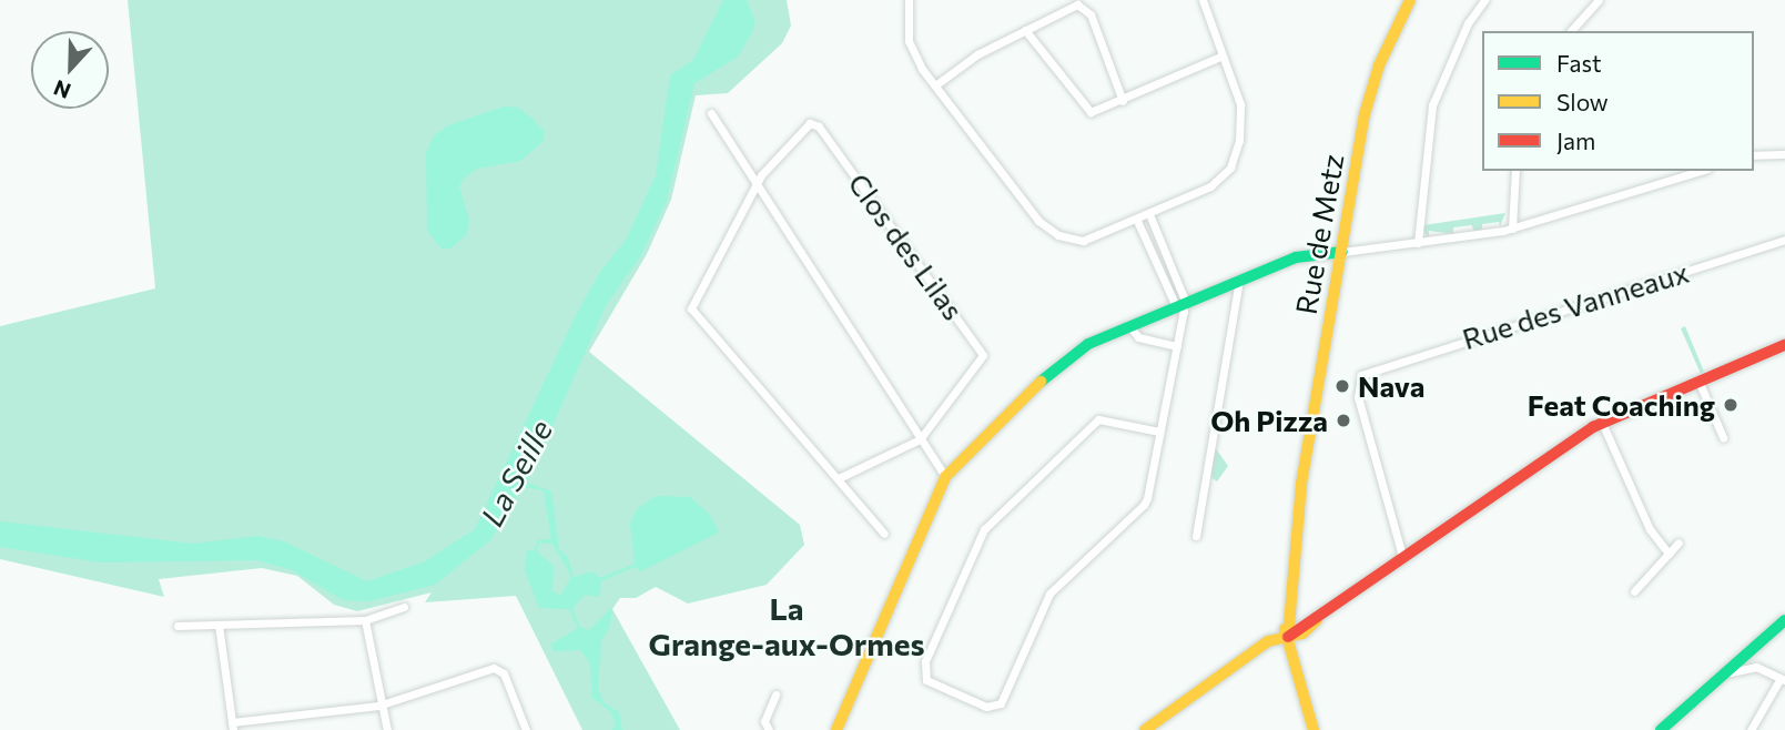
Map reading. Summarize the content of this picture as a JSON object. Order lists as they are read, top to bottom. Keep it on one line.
{"streets":{"street":["Rue de Metz","Clos des Lilas","Rue des Vanneaux"]},"districts":["La Grange-aux-Ormes"],"water":["La Seille"],"places":["Nava","Feat Coaching","Oh Pizza"],"legend":["Fast","Slow","Jam"],"north":"bottom"}
